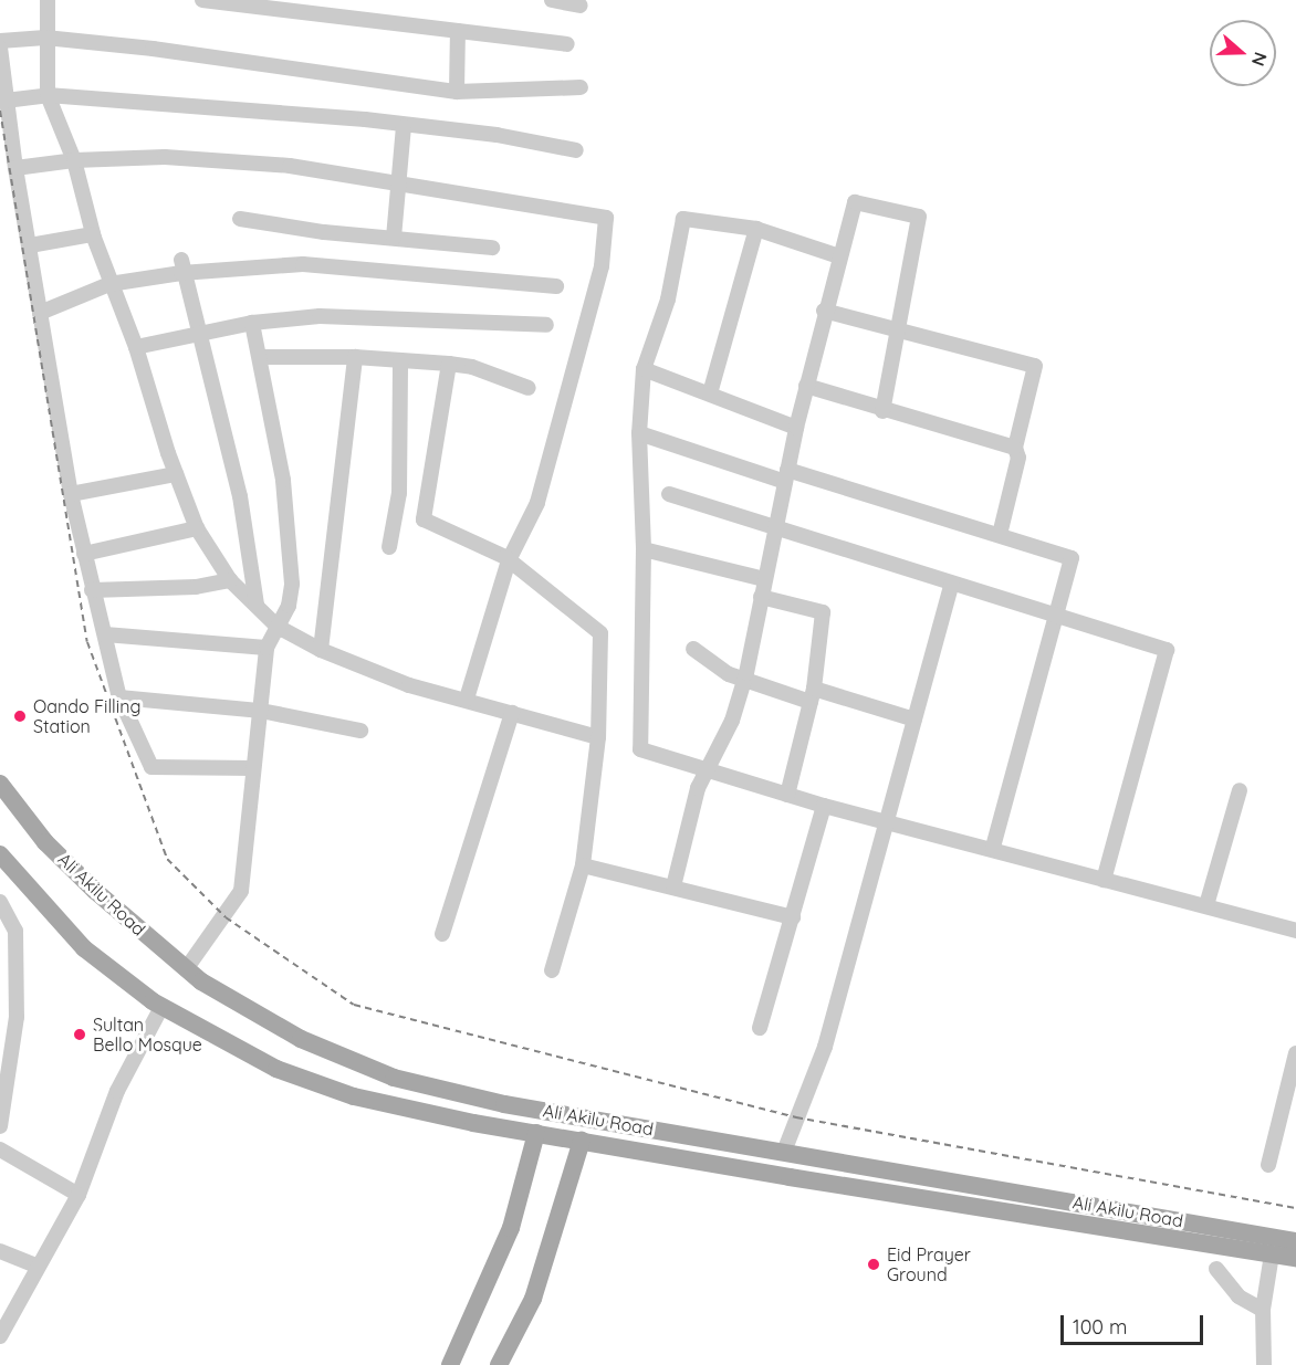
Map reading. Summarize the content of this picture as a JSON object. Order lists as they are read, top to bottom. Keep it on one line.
{"streets":{"main road":["Ali Akilu Road"]},"places":["Oando Filling Station","Sultan Bello Mosque","Eid Prayer Ground"],"scale_bar":"100 m","north":"right"}
